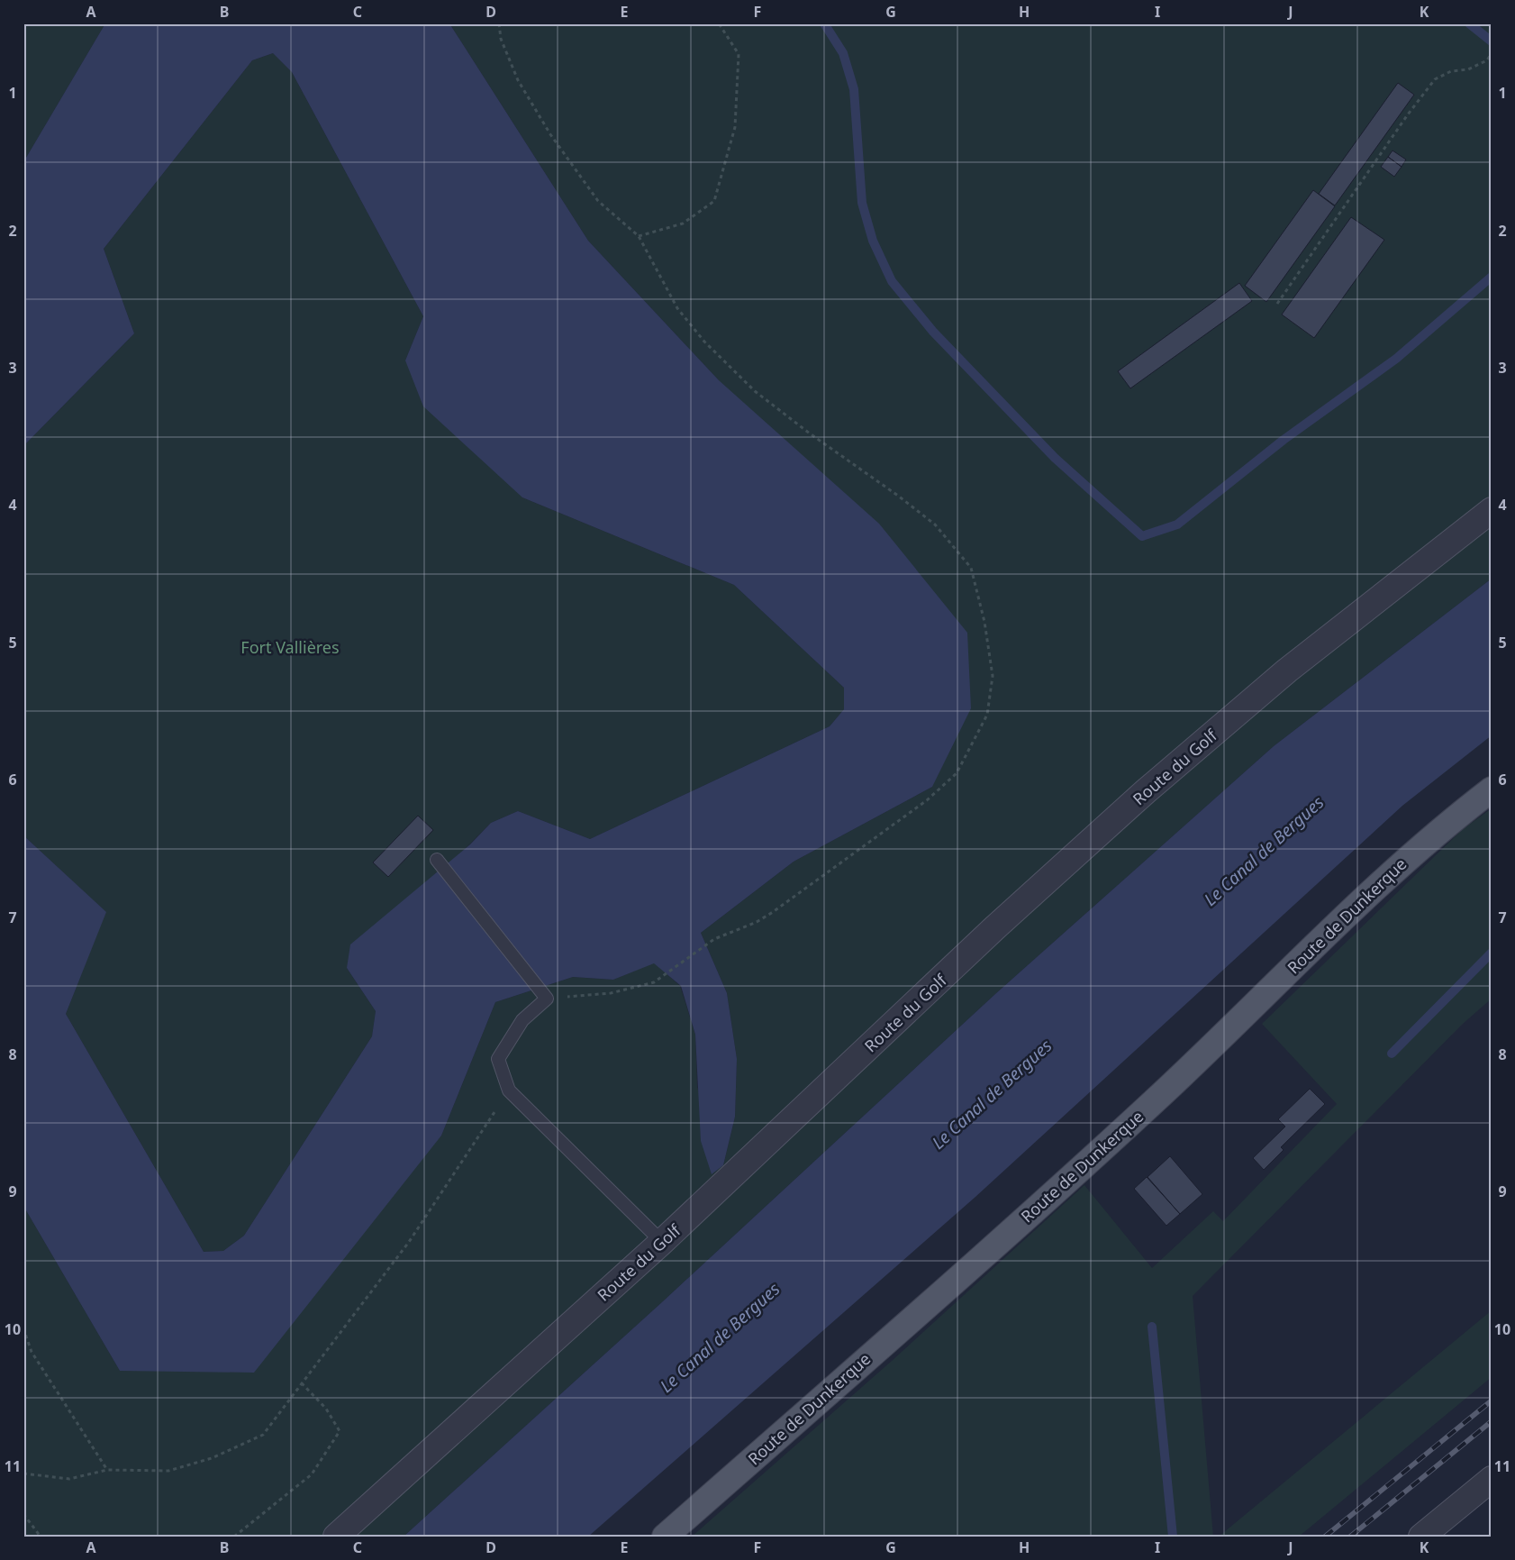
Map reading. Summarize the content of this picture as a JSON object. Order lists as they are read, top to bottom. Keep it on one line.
{"streets":{"main road":["Route de Dunkerque"],"street":["Route du Golf"]},"water":["Le Canal de Bergues"],"parks":["Fort Vallières"],"grid":{"columns":["A","B","C","D","E","F","G","H","I","J","K"],"rows":["1","2","3","4","5","6","7","8","9","10","11"]}}
